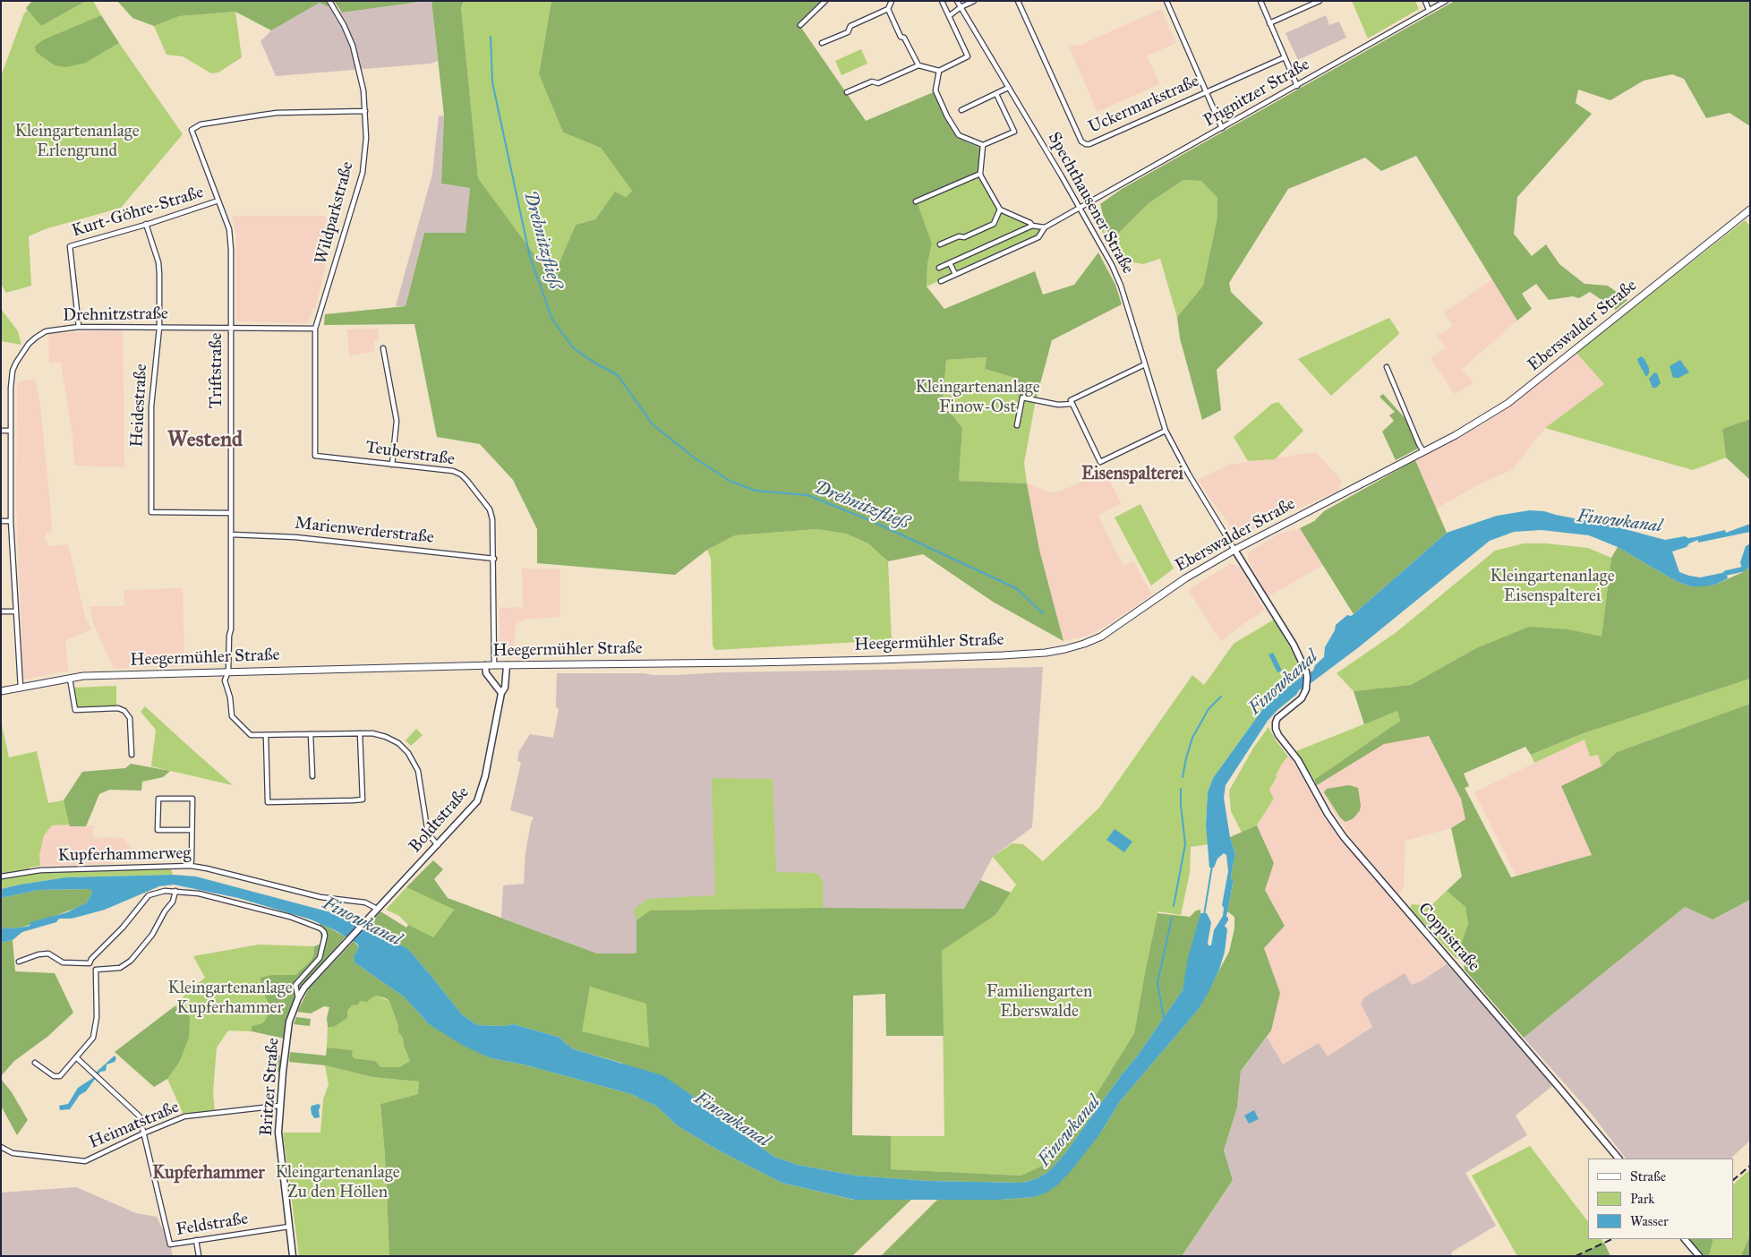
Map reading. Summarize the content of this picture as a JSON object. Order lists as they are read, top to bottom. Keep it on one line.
{"streets":{"main road":["Eberswalder Straße","Heegermühler Straße","Boldtstraße","Coppistraße","Britzer Straße"],"street":["Prignitzer Straße","Uckermarkstraße","Spechthausener Straße","Kurt-Göhre-Straße","Wildparkstraße","Drehnitzstraße","Triftstraße","Heidestraße","Teuberstraße","Marienwerderstraße","Kupferhammerweg","Heimatstraße","Feldstraße"]},"crossings":[["Prignitzer Straße","Spechthausener Straße"],["Spechthausener Straße","Eberswalder Straße"],["Spechthausener Straße","Coppistraße"],["Kurt-Göhre-Straße","Drehnitzstraße"],["Kurt-Göhre-Straße","Triftstraße"],["Kurt-Göhre-Straße","Heidestraße"],["Wildparkstraße","Drehnitzstraße"],["Wildparkstraße","Triftstraße"],["Wildparkstraße","Teuberstraße"],["Drehnitzstraße","Triftstraße"],["Drehnitzstraße","Heidestraße"],["Drehnitzstraße","Heegermühler Straße"],["Eberswalder Straße","Heegermühler Straße"],["Eberswalder Straße","Coppistraße"],["Triftstraße","Heidestraße"],["Triftstraße","Marienwerderstraße"],["Triftstraße","Heegermühler Straße"],["Triftstraße","Boldtstraße"],["Teuberstraße","Marienwerderstraße"],["Teuberstraße","Heegermühler Straße"],["Heegermühler Straße","Boldtstraße"],["Boldtstraße","Kupferhammerweg"],["Boldtstraße","Britzer Straße"],["Britzer Straße","Heimatstraße"],["Britzer Straße","Feldstraße"],["Heimatstraße","Feldstraße"]],"districts":["Westend","Eisenspalterei","Kupferhammer"],"water":["Drehnitzfließ","Finowkanal"],"parks":["Kleingartenanlage Erlengrund","Kleingartenanlage Finow-Ost","Kleingartenanlage Eisenspalterei","Kleingartenanlage Kupferhammer","Familiengarten Eberswalde","Kleingartenanlage Zu den Höllen"],"legend":["Straße","Park","Wasser"]}
